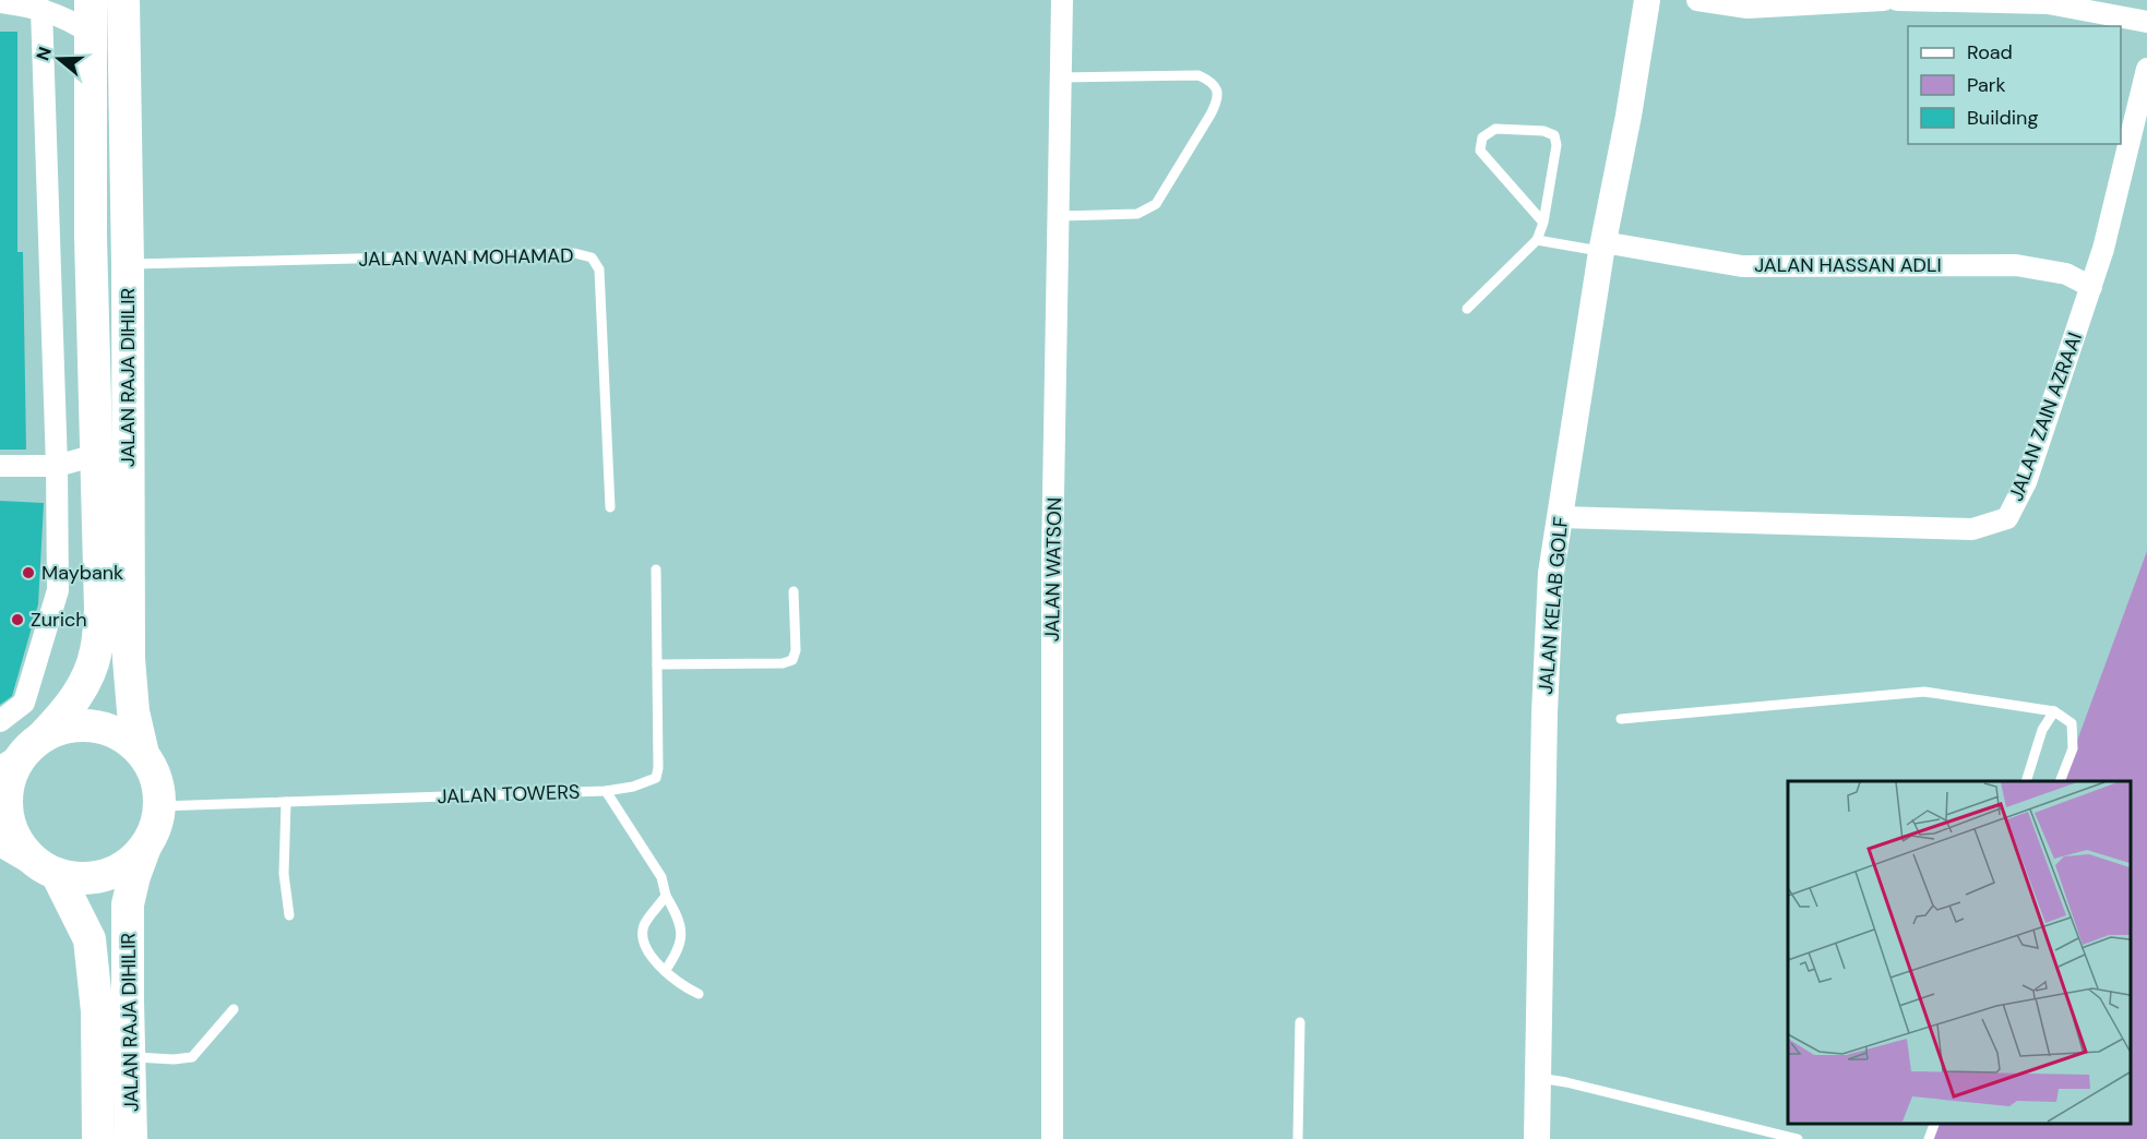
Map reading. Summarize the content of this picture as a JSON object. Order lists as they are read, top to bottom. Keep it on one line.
{"streets":{"main road":["JALAN RAJA DIHILIR"],"street":["JALAN HASSAN ADLI","JALAN ZAIN AZRAAI","JALAN WATSON","JALAN KELAB GOLF"],"lane":["JALAN WAN MOHAMAD","JALAN TOWERS"]},"crossings":[["JALAN WAN MOHAMAD","JALAN RAJA DIHILIR"],["JALAN HASSAN ADLI","JALAN ZAIN AZRAAI"],["JALAN HASSAN ADLI","JALAN KELAB GOLF"],["JALAN RAJA DIHILIR","JALAN TOWERS"],["JALAN ZAIN AZRAAI","JALAN KELAB GOLF"]],"places":["Maybank","Zurich"],"legend":["Road","Park","Building"],"north":"left"}
